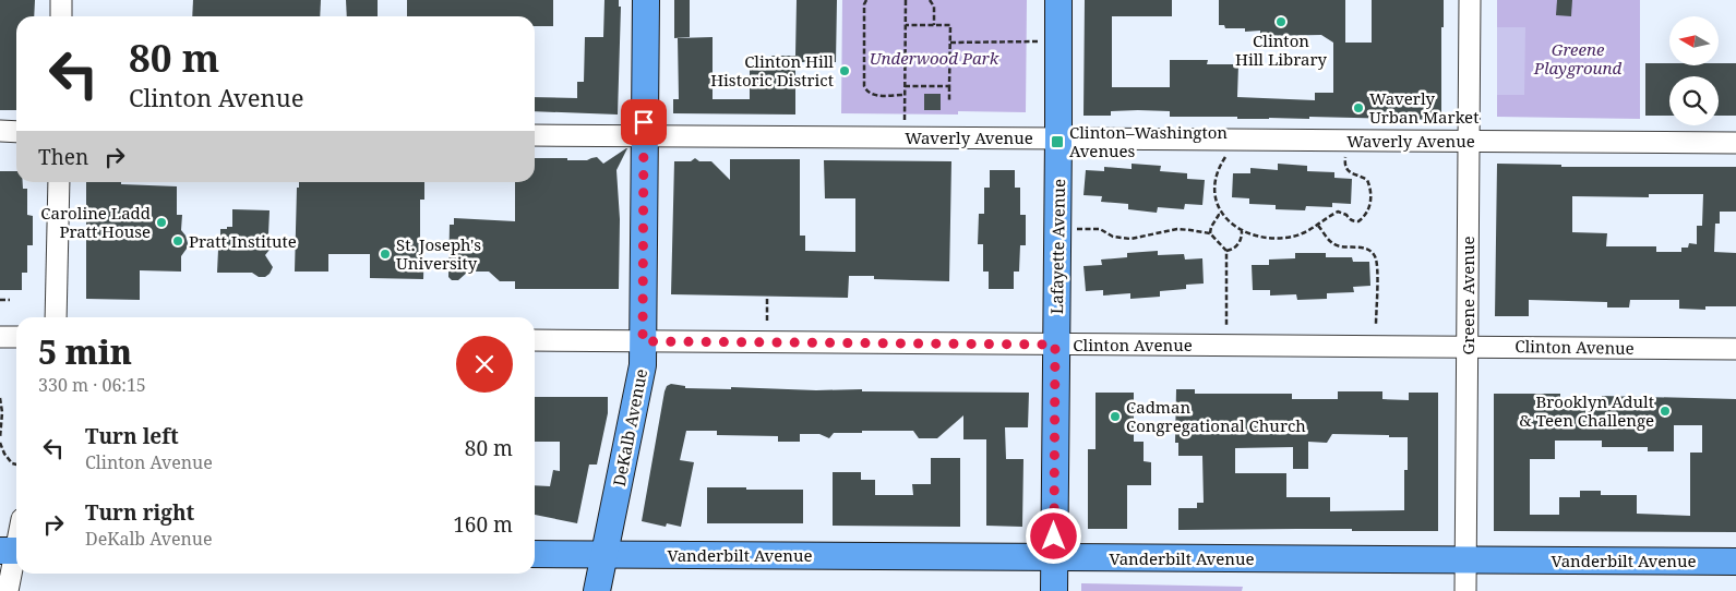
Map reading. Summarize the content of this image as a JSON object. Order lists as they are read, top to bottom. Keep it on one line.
{"streets":{"main road":["Lafayette Avenue","DeKalb Avenue","Vanderbilt Avenue"],"street":["Waverly Avenue","Greene Avenue","Clinton Avenue"]},"crossings":[["Waverly Avenue","Lafayette Avenue"],["Waverly Avenue","Greene Avenue"],["Waverly Avenue","DeKalb Avenue"],["Lafayette Avenue","Clinton Avenue"],["Lafayette Avenue","Vanderbilt Avenue"],["Greene Avenue","Clinton Avenue"],["Greene Avenue","Vanderbilt Avenue"],["Clinton Avenue","DeKalb Avenue"],["DeKalb Avenue","Vanderbilt Avenue"]],"parks":["Greene Playground","Underwood Park"],"places":{"other":["Clinton Hill Library","Clinton Hill Historic District","Waverly Urban Market","Caroline Ladd Pratt House","Pratt Institute","St. Joseph's University","Brooklyn Adult & Teen Challenge","Cadman Congregational Church"],"transit":["Clinton–Washington Avenues"]},"north":"left","page":{"turn":["80 m","Clinton Avenue"],"then":"Then","heading":["5 min","330 m · 06:15"],"list":[{"name":"Turn left","note":"Clinton Avenue","value":"80 m"},{"name":"Turn right","note":"DeKalb Avenue","value":"160 m"}]}}
